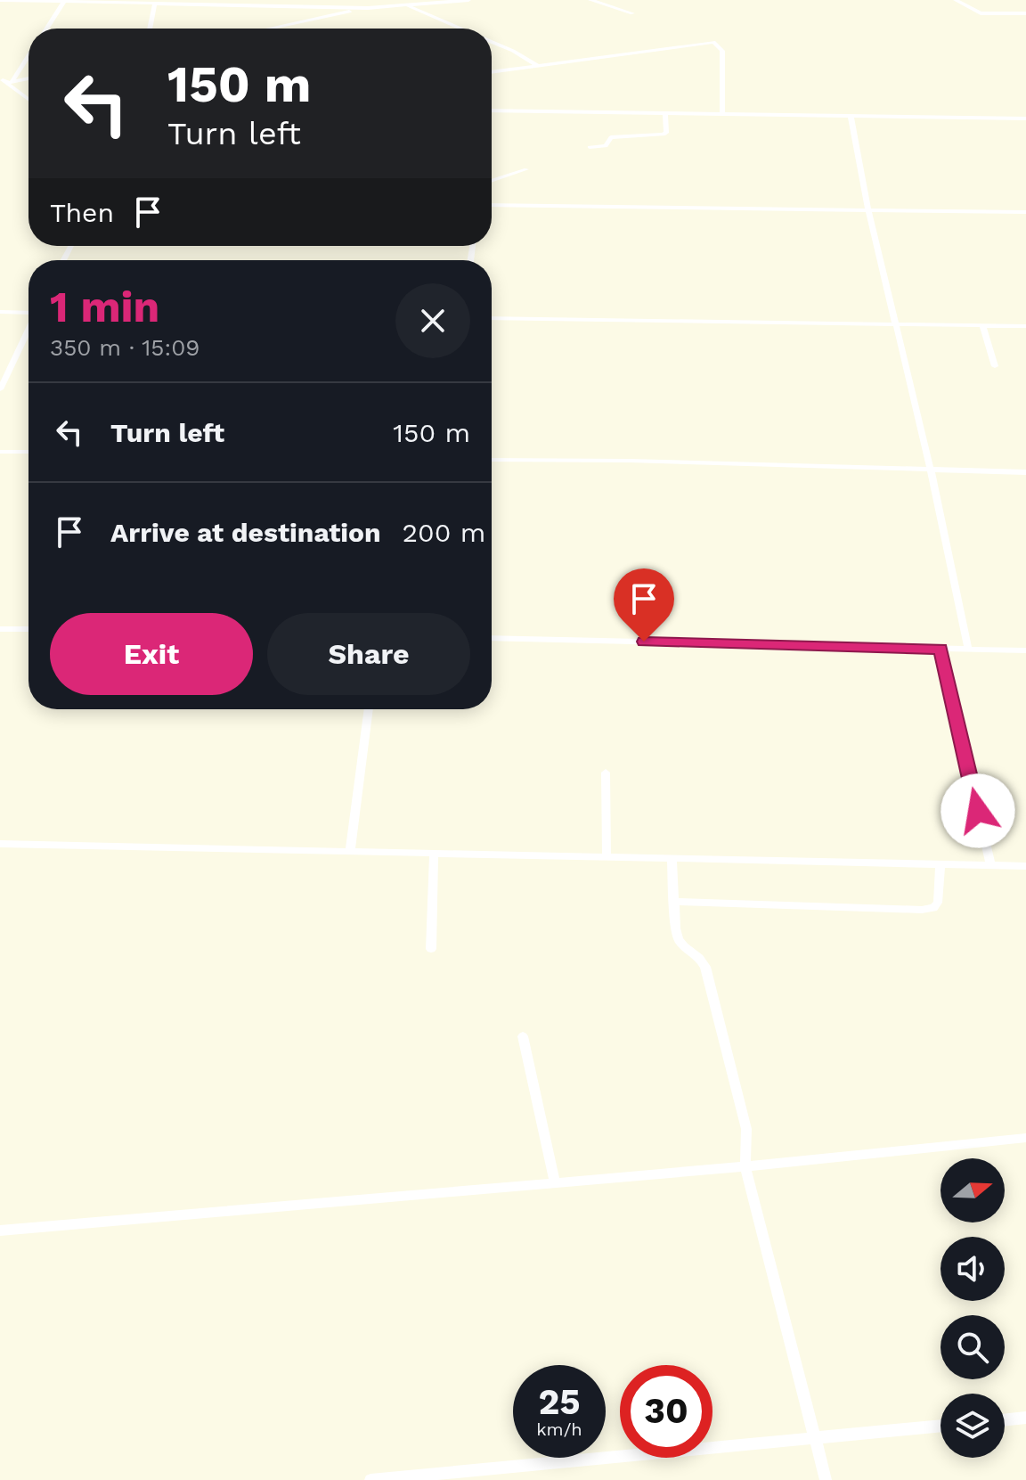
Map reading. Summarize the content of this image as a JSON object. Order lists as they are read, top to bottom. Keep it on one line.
{"north":"right","page":{"turn":["150 m","Turn left"],"then":"Then","heading":["1 min","350 m · 15:09"],"list":[{"name":"Turn left","value":"150 m"},{"name":"Arrive at destination","value":"200 m"}],"buttons":["Exit","Share"],"speed":"25 km/h","limit":"30"}}
